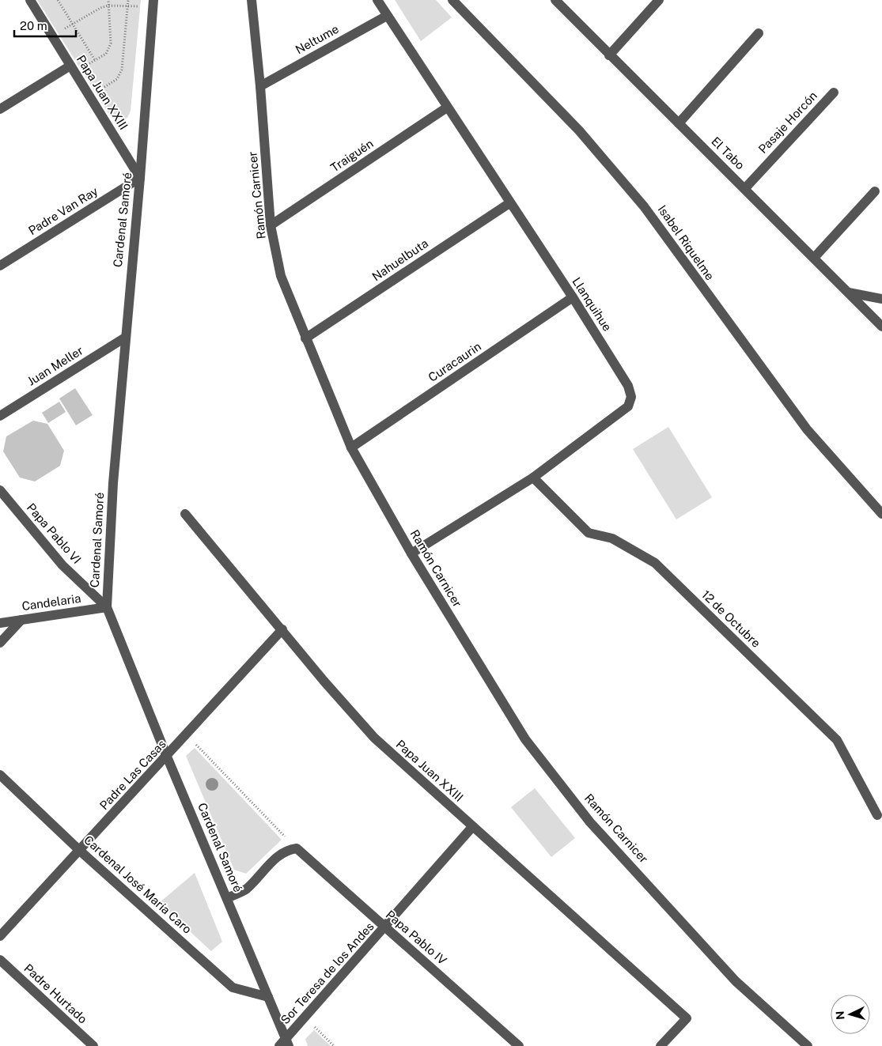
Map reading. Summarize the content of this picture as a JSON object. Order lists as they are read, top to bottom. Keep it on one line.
{"streets":{"street":["Neltume","Papa Juan XXIII","Pasaje Horcón","El Tabo","Traiguén","Ramón Carnicer","Padre Van Ray","Cardenal Samoré","Isabel Riquelme","Nahuelbuta","Llanquihue","Curacaurin","Juan Meller","Papa Pablo VI","Candelaria","12 de Octubre","Padre Las Casas","Cardenal José María Caro","Papa Pablo IV","Sor Teresa de los Andes","Padre Hurtado"]},"crossings":[["Neltume","Ramón Carnicer"],["Neltume","Llanquihue"],["Papa Juan XXIII","Padre Van Ray"],["Papa Juan XXIII","Cardenal Samoré"],["Papa Juan XXIII","Padre Las Casas"],["Papa Juan XXIII","Sor Teresa de los Andes"],["Pasaje Horcón","El Tabo"],["Traiguén","Ramón Carnicer"],["Traiguén","Llanquihue"],["Ramón Carnicer","Nahuelbuta"],["Ramón Carnicer","Llanquihue"],["Ramón Carnicer","Curacaurin"],["Padre Van Ray","Cardenal Samoré"],["Cardenal Samoré","Juan Meller"],["Cardenal Samoré","Papa Pablo VI"],["Cardenal Samoré","Candelaria"],["Cardenal Samoré","Padre Las Casas"],["Cardenal Samoré","Cardenal José María Caro"],["Cardenal Samoré","Sor Teresa de los Andes"],["Nahuelbuta","Llanquihue"],["Llanquihue","Curacaurin"],["Llanquihue","12 de Octubre"],["Papa Pablo VI","Candelaria"],["Padre Las Casas","Cardenal José María Caro"],["Papa Pablo IV","Sor Teresa de los Andes"]],"scale_bar":"20 m","north":"left"}
